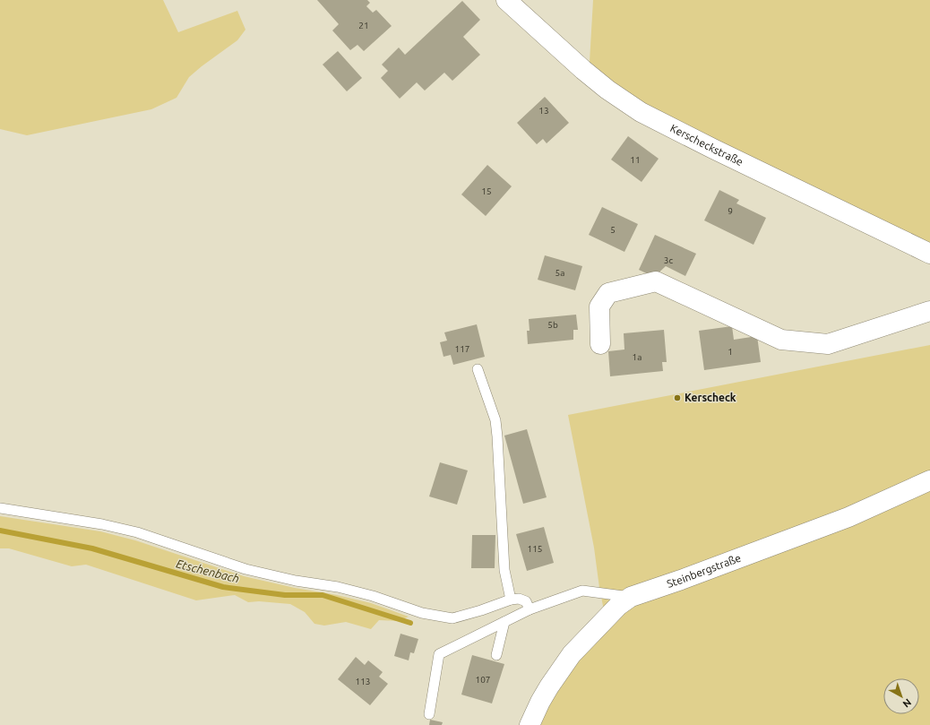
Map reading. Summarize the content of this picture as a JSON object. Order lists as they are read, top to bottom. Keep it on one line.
{"streets":{"street":["Kerscheckstraße","Steinbergstraße"]},"water":["Etschenbach"],"places":["Kerscheck"],"house_numbers":["21","13","11","15","9","5","3c","5a","5b","117","1","1a","115","107","113"],"north":"bottom right"}
